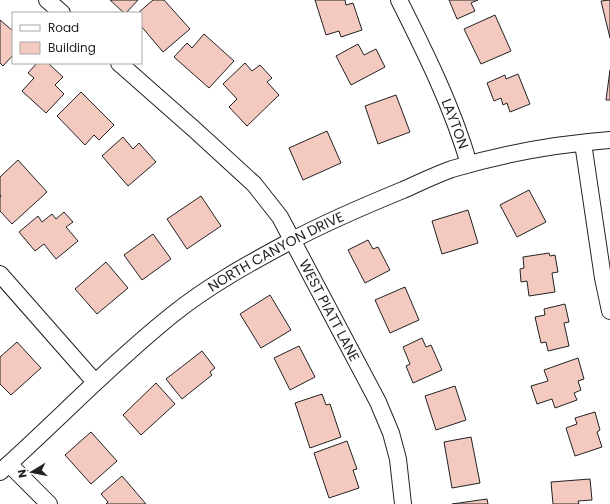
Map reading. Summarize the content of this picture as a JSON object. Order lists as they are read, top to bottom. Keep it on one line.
{"streets":{"street":["LAYTON","NORTH CANYON DRIVE","WEST PIATT LANE"]},"crossings":[["LAYTON","NORTH CANYON DRIVE"],["NORTH CANYON DRIVE","WEST PIATT LANE"]],"legend":["Road","Building"],"north":"left"}
